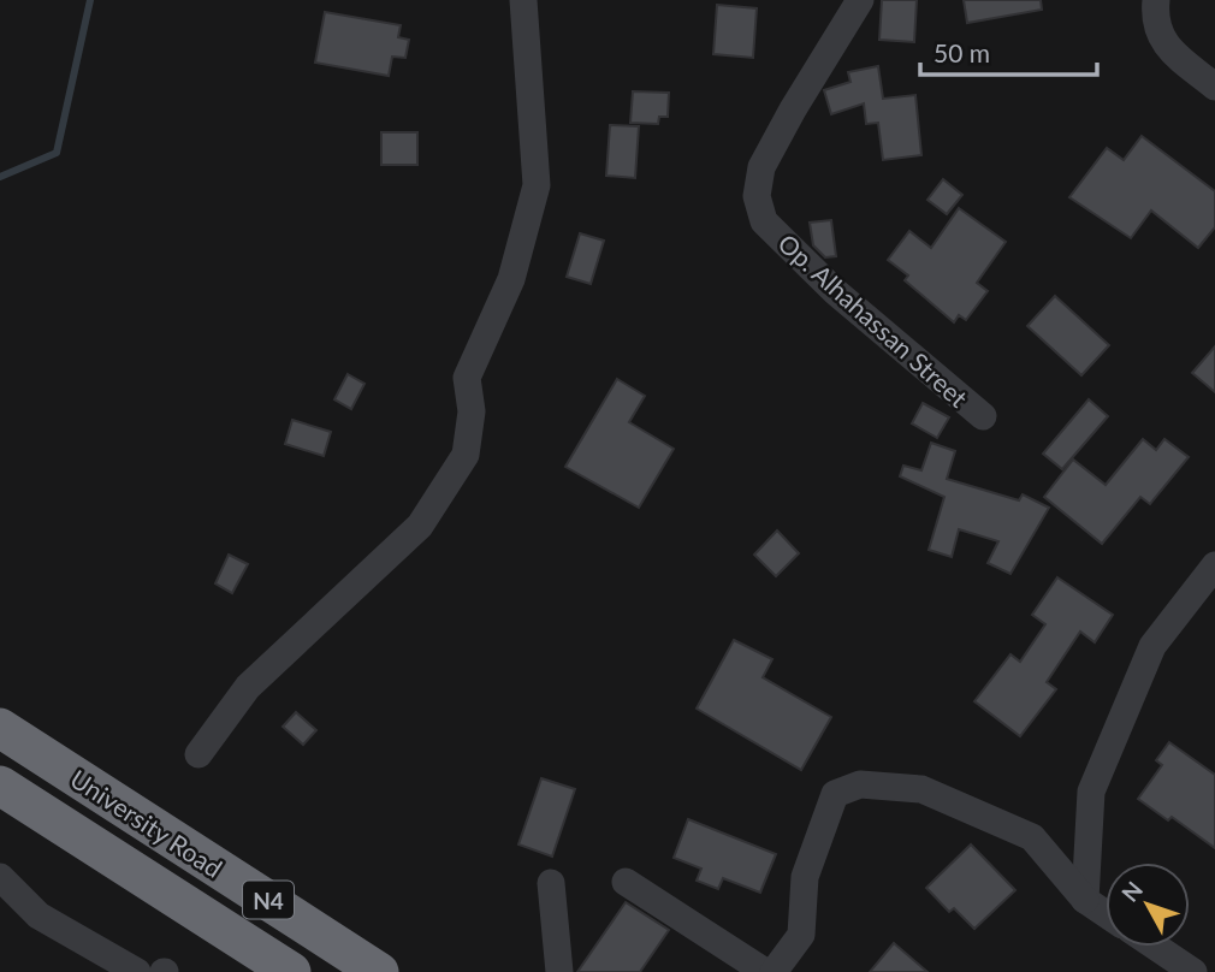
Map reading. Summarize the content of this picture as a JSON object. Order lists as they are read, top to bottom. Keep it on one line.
{"streets":{"highway":["University Road","N4"],"street":["Op. Alhahassan Street"]},"scale_bar":"50 m","north":"top left"}
